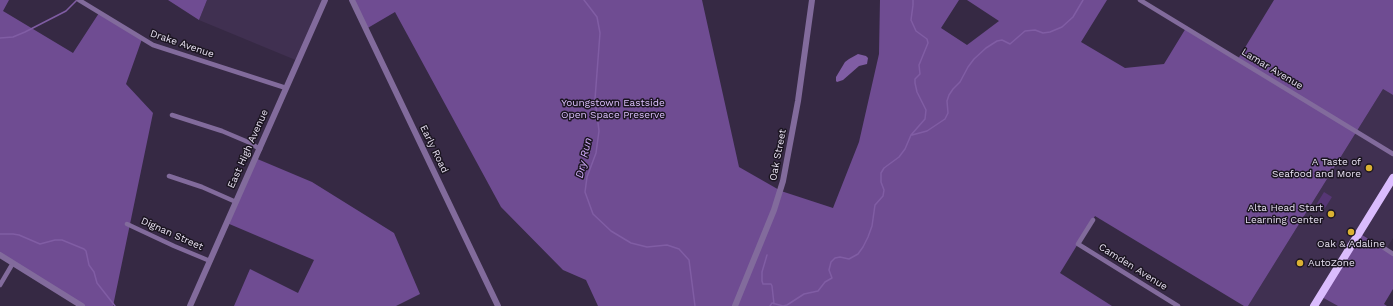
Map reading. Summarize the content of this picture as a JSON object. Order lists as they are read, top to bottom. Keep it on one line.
{"streets":{"street":["Drake Avenue","Lamar Avenue","East High Avenue","Early Road","Oak Street","Dignan Street","Camden Avenue"]},"crossings":[["Drake Avenue","East High Avenue"],["East High Avenue","Dignan Street"]],"water":["Dry Run"],"parks":["Youngstown Eastside Open Space Preserve"],"places":["A Taste of Seafood and More","Alta Head Start Learning Center","Oak & Adaline","AutoZone"]}
